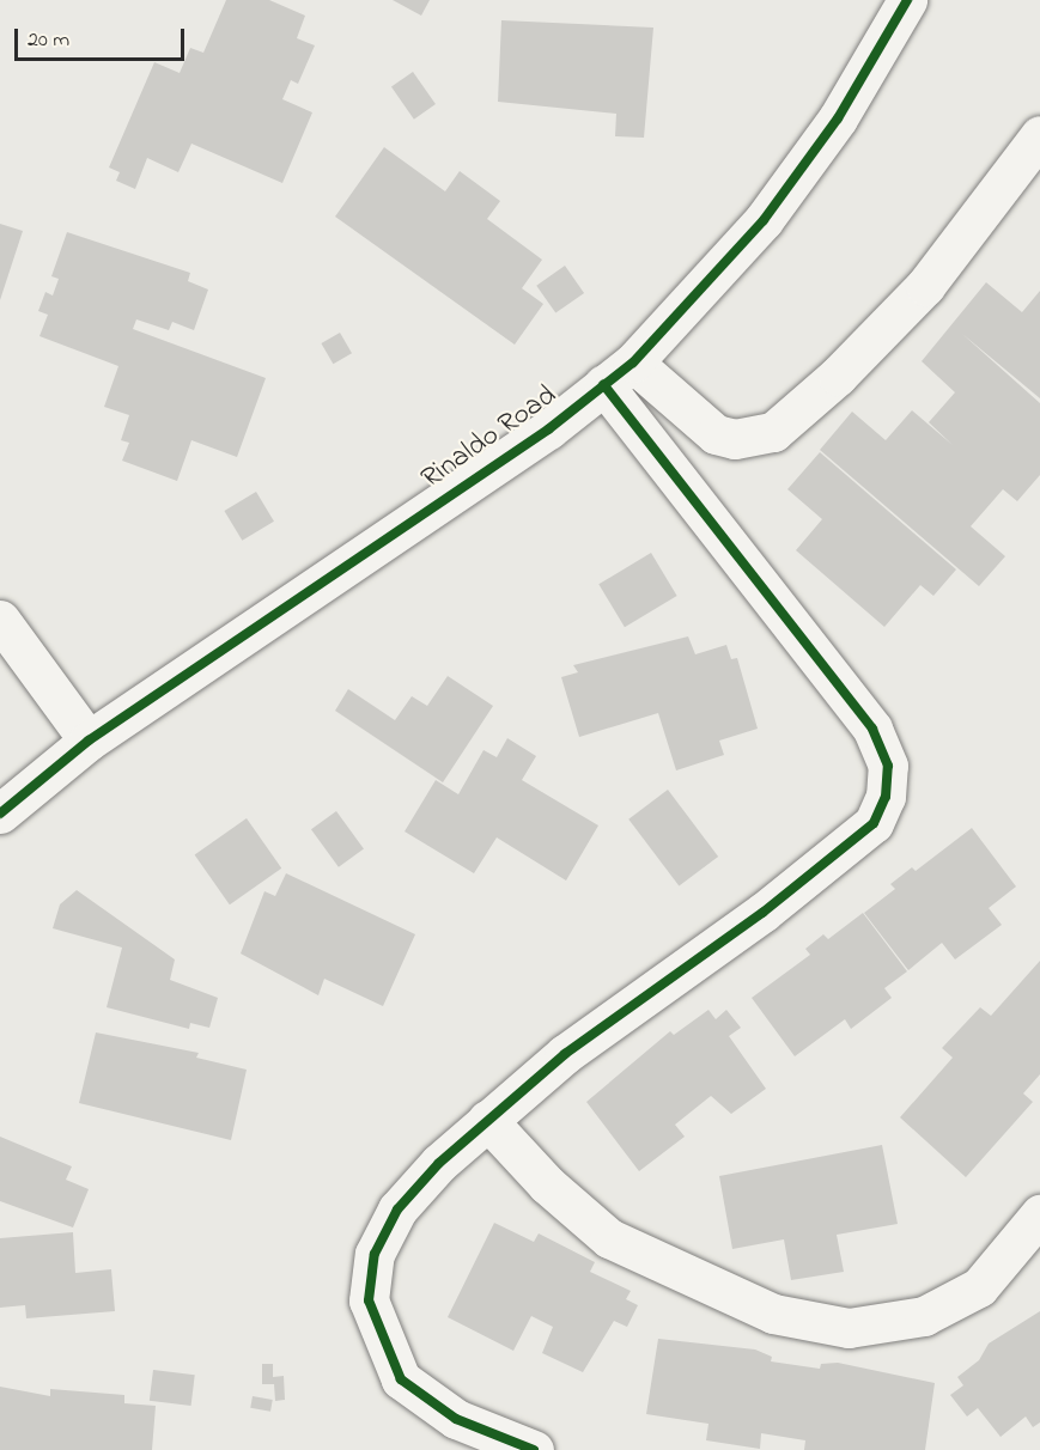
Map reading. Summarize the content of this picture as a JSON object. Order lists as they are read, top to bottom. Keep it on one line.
{"streets":{"street":["Rinaldo Road"]},"scale_bar":"20 m"}
